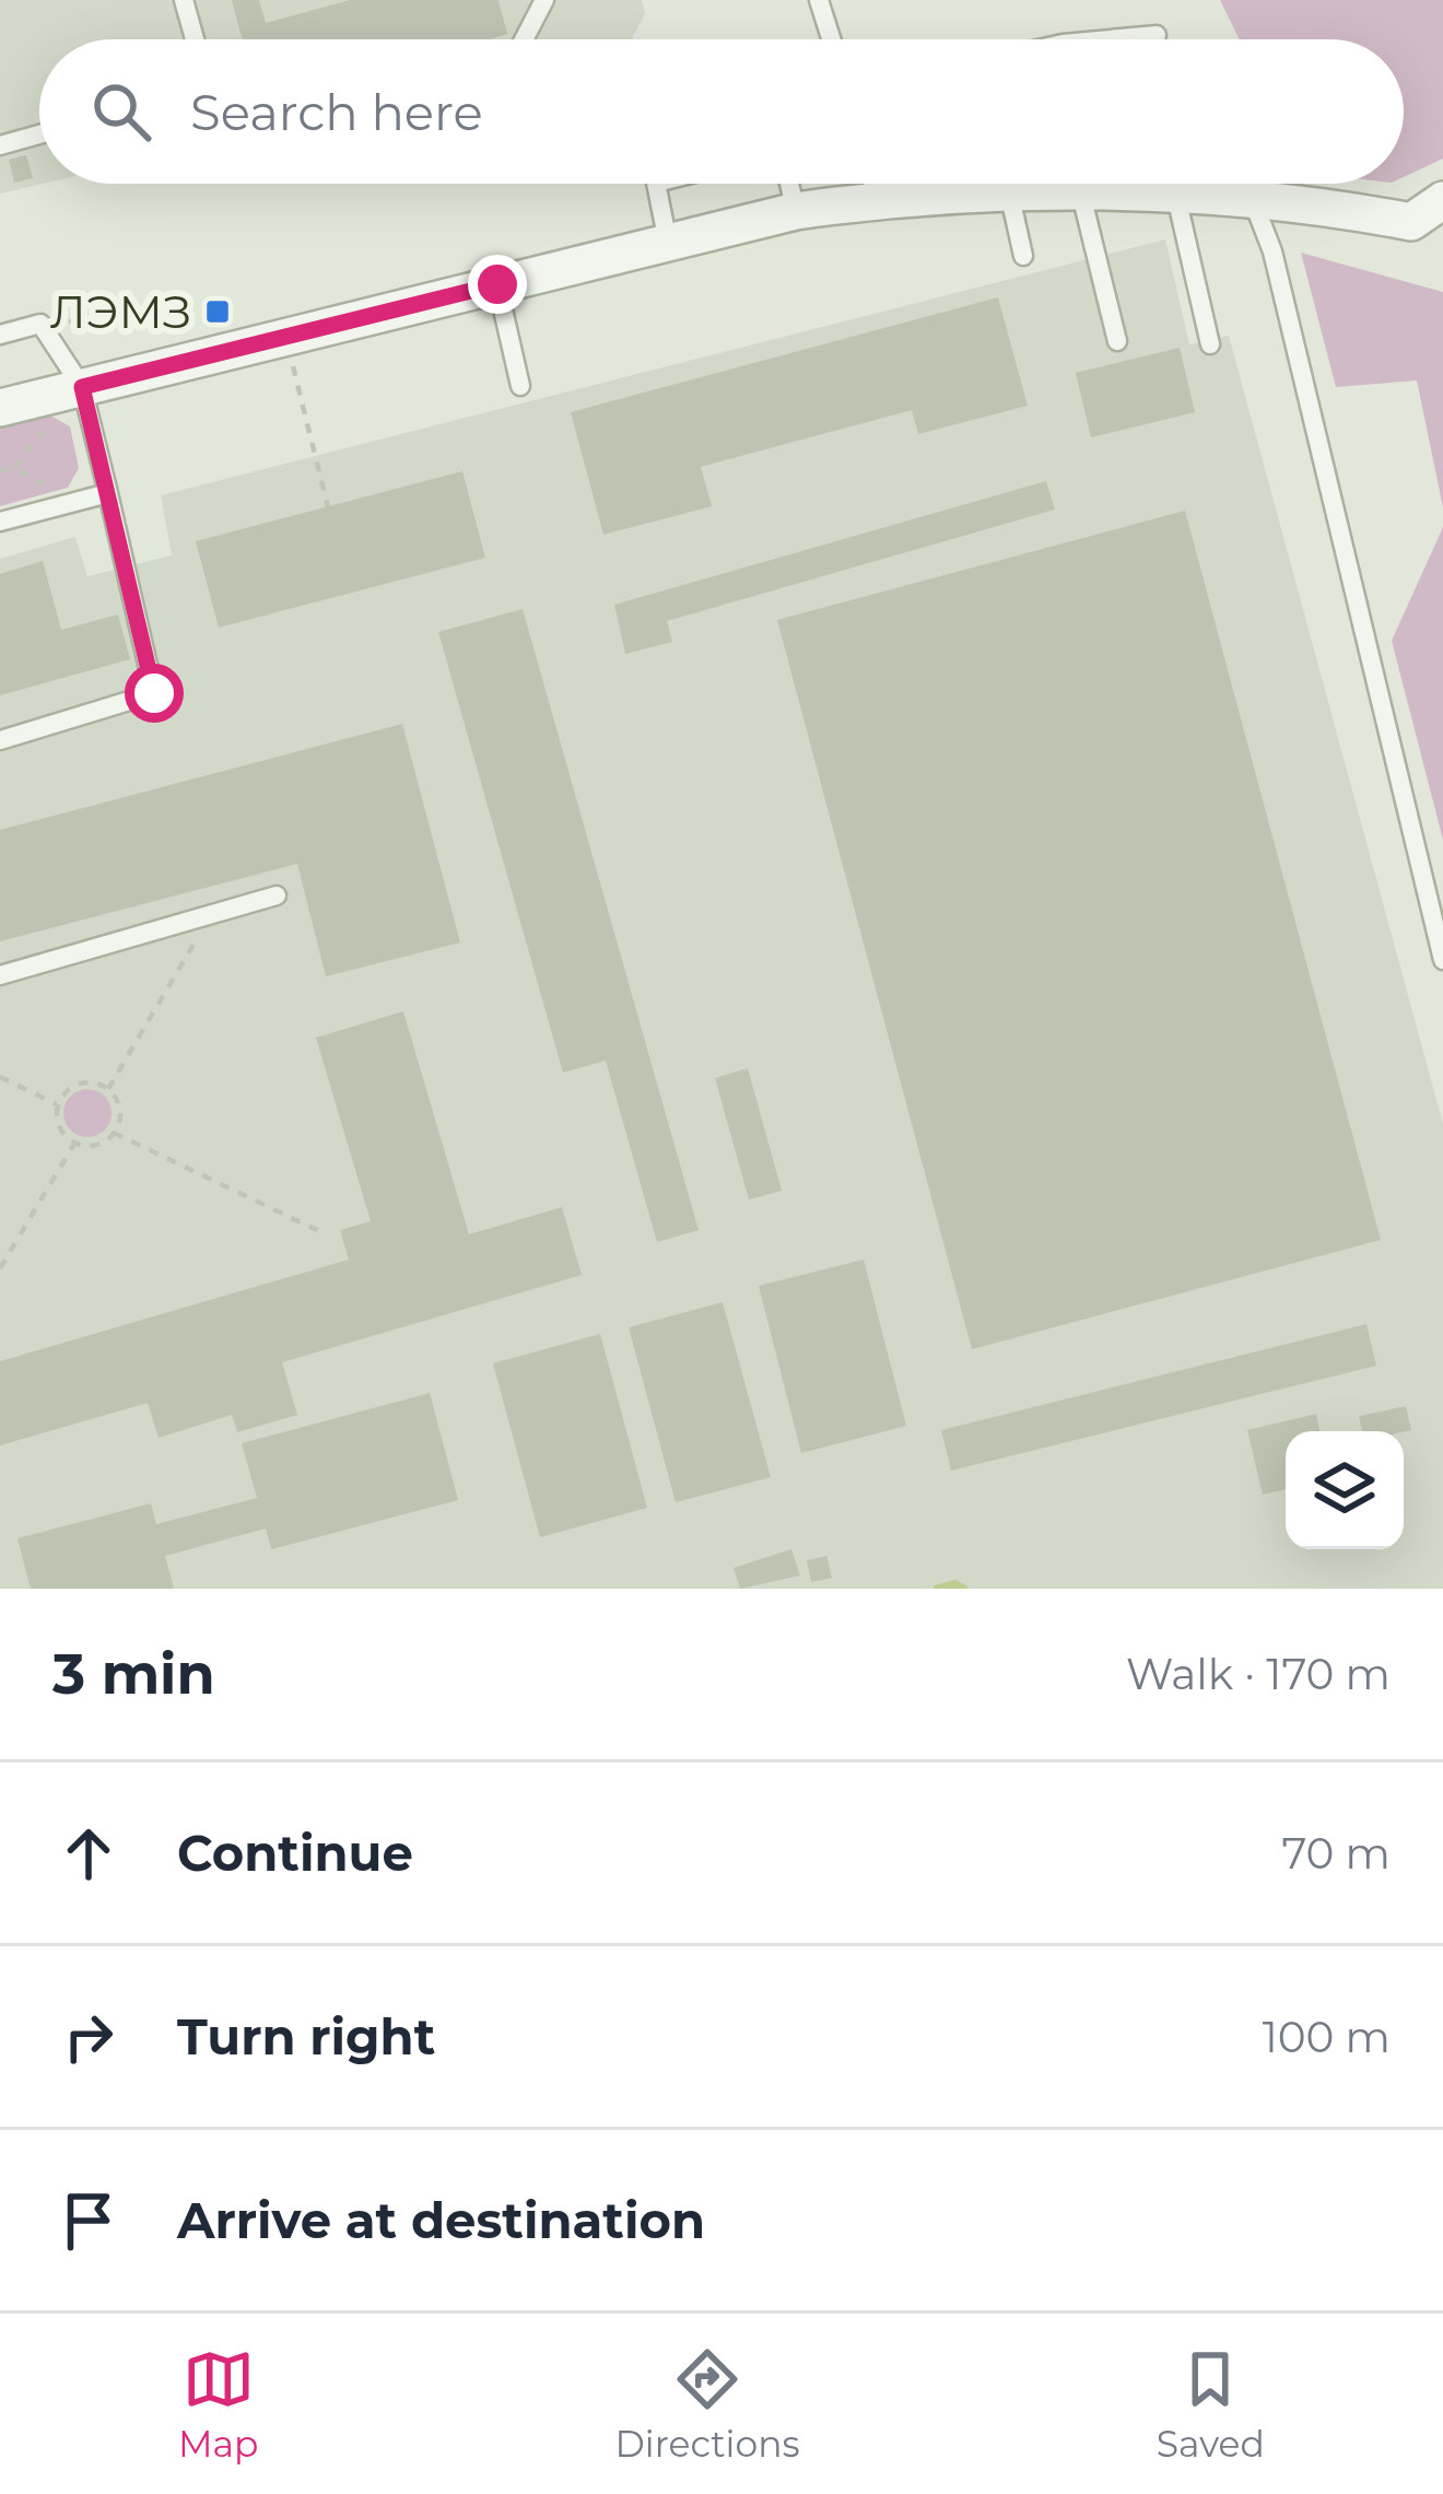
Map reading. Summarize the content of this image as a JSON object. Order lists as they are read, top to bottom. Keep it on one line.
{"places":{"transit":["ЛЭМЗ"]},"page":{"search":"Search here","heading":["3 min","Walk · 170 m"],"list":[["Continue","70 m"],["Turn right","100 m"],"Arrive at destination"],"nav":["Map","Directions","Saved"]}}
